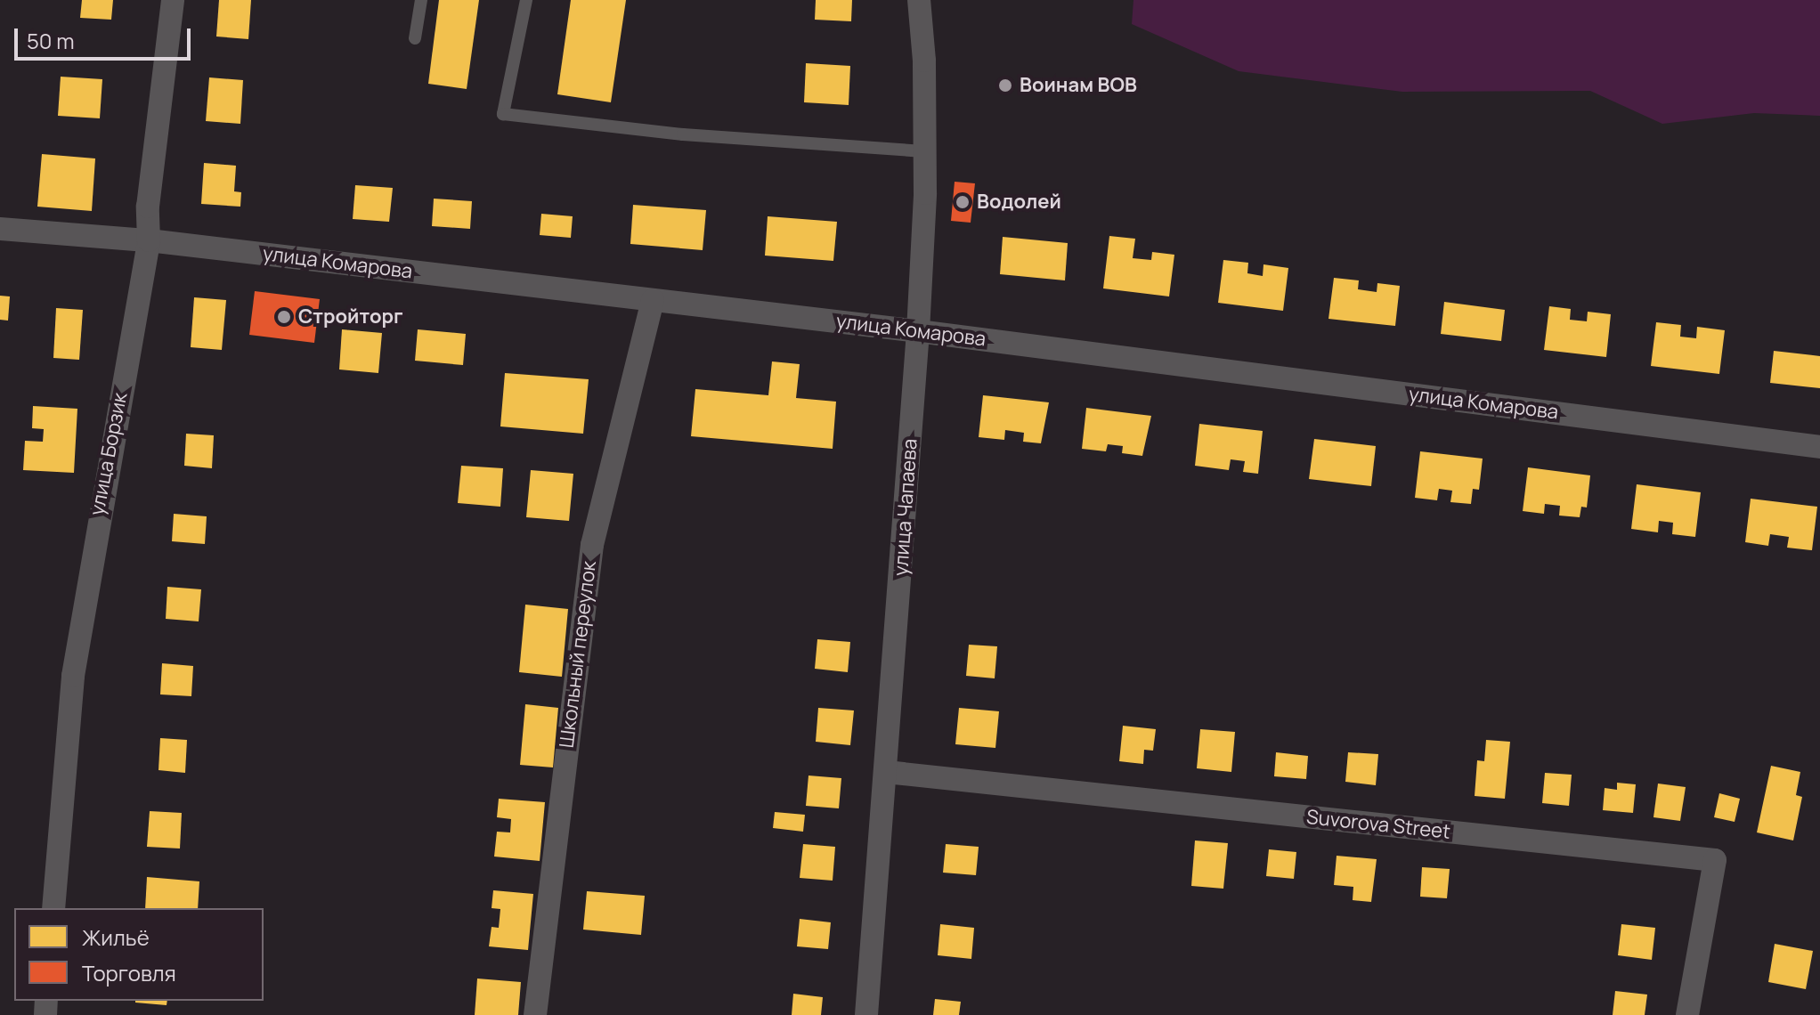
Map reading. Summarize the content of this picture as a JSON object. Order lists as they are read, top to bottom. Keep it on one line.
{"streets":{"street":["улица Комарова","улица Борзик","улица Чапаева","Школьный переулок","Suvorova Street"]},"crossings":[["улица Комарова","улица Борзик"],["улица Комарова","улица Чапаева"],["улица Комарова","Школьный переулок"],["улица Чапаева","Suvorova Street"]],"places":["Воинам ВОВ","Водолей","Стройторг"],"legend":["Жильё","Торговля"],"scale_bar":"50 m"}
